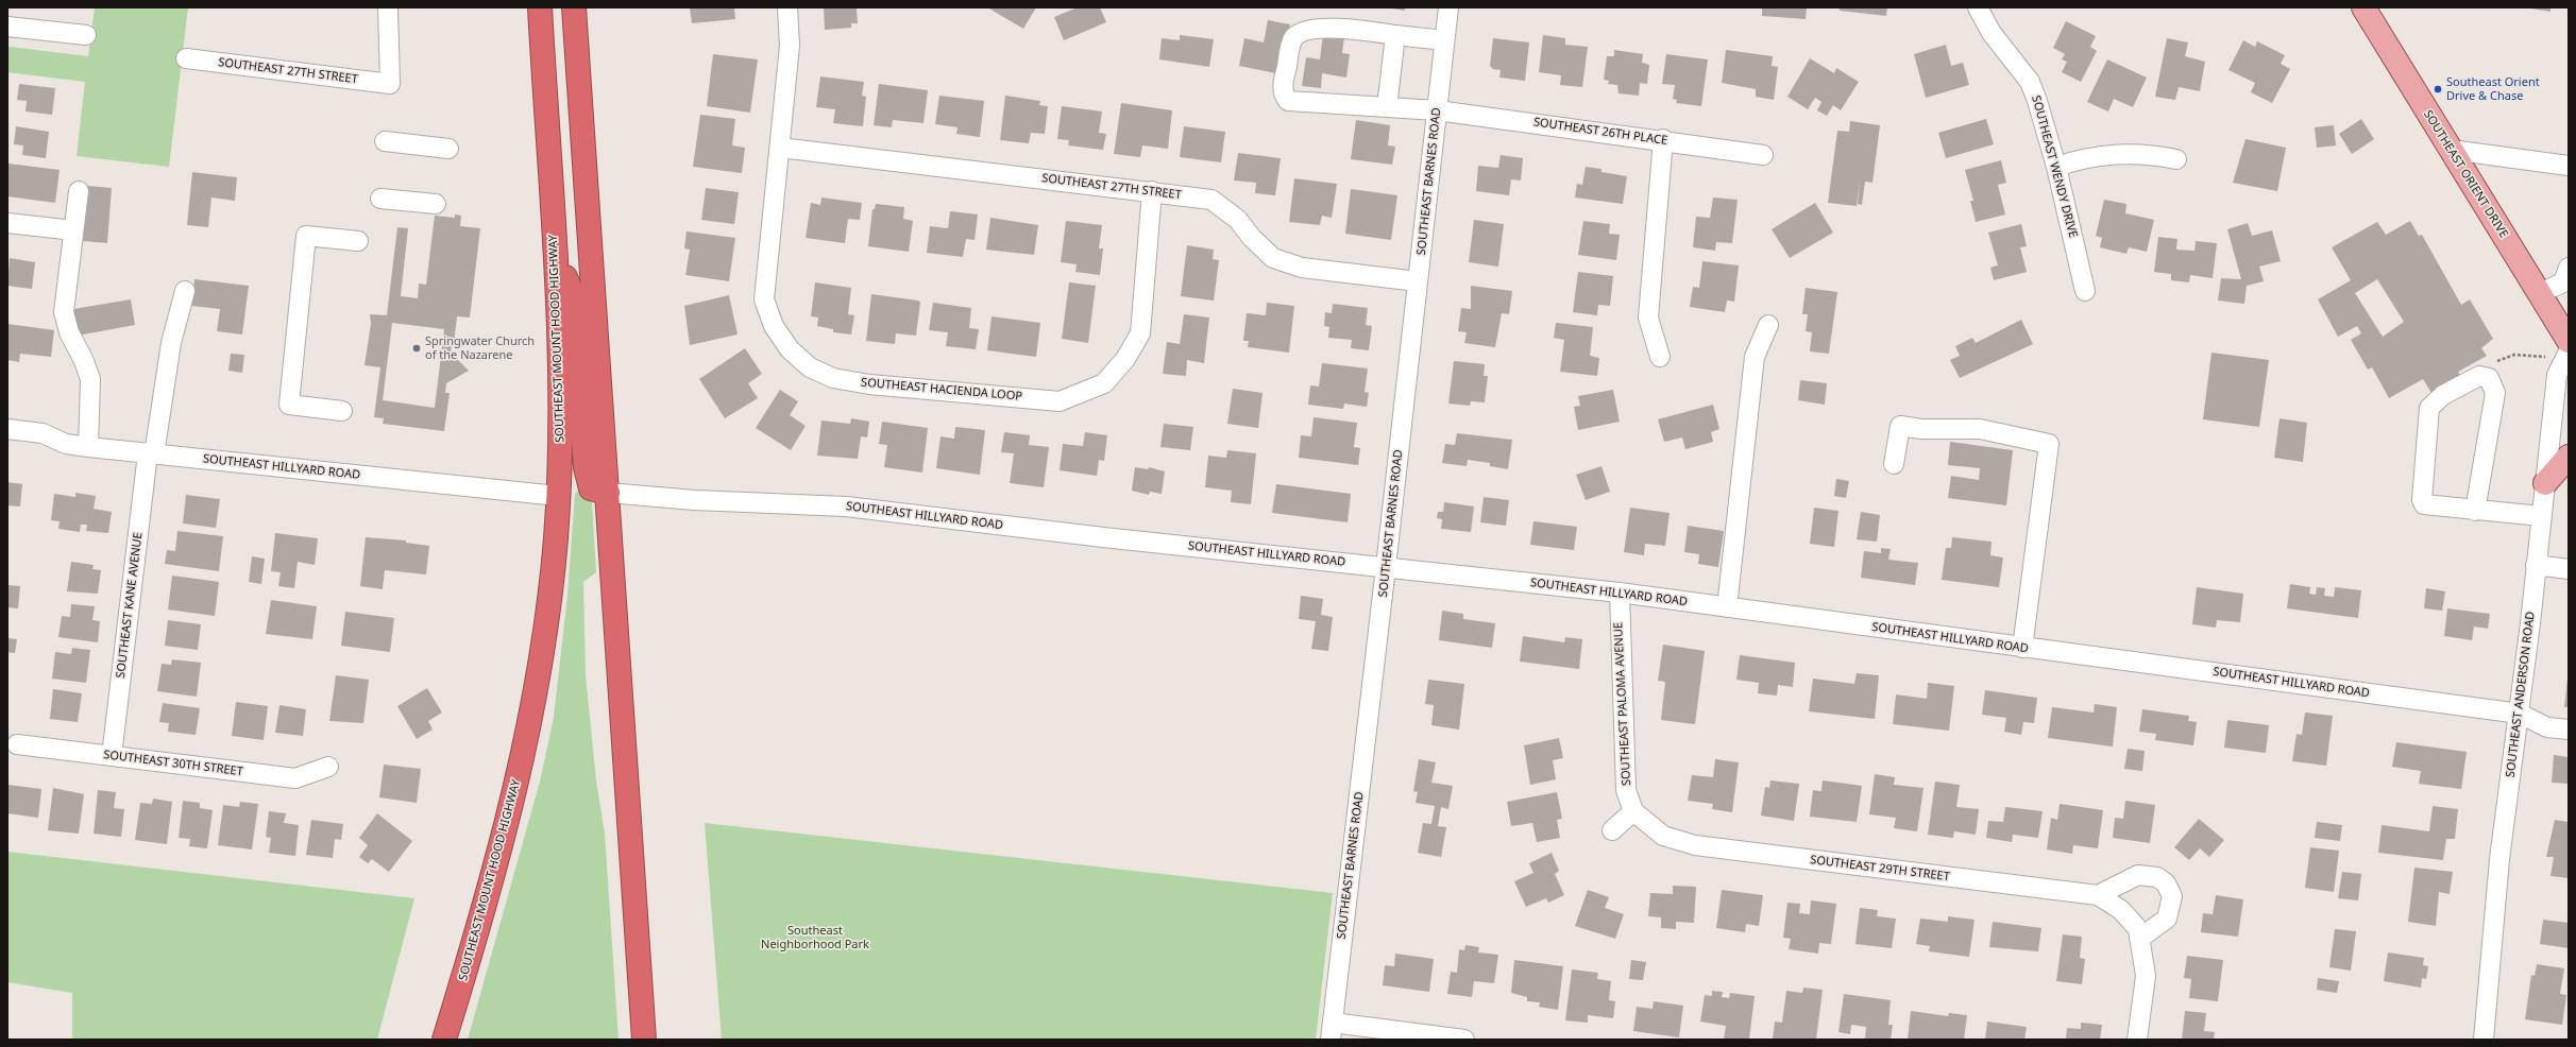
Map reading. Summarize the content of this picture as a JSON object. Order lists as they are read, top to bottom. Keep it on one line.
{"streets":{"highway":["SOUTHEAST MOUNT HOOD HIGHWAY"],"main road":["SOUTHEAST ORIENT DRIVE"],"street":["SOUTHEAST 27TH STREET","SOUTHEAST 26TH PLACE","SOUTHEAST WENDY DRIVE","SOUTHEAST BARNES ROAD","SOUTHEAST HACIENDA LOOP","SOUTHEAST HILLYARD ROAD","SOUTHEAST KANE AVENUE","SOUTHEAST ANDERSON ROAD","SOUTHEAST PALOMA AVENUE","SOUTHEAST 30TH STREET","SOUTHEAST 29TH STREET"]},"crossings":[["SOUTHEAST 27TH STREET","SOUTHEAST BARNES ROAD"],["SOUTHEAST 27TH STREET","SOUTHEAST HACIENDA LOOP"],["SOUTHEAST 26TH PLACE","SOUTHEAST BARNES ROAD"],["SOUTHEAST ORIENT DRIVE","SOUTHEAST ANDERSON ROAD"],["SOUTHEAST BARNES ROAD","SOUTHEAST HILLYARD ROAD"],["SOUTHEAST MOUNT HOOD HIGHWAY","SOUTHEAST HILLYARD ROAD"],["SOUTHEAST HILLYARD ROAD","SOUTHEAST KANE AVENUE"],["SOUTHEAST HILLYARD ROAD","SOUTHEAST ANDERSON ROAD"],["SOUTHEAST HILLYARD ROAD","SOUTHEAST PALOMA AVENUE"],["SOUTHEAST KANE AVENUE","SOUTHEAST 30TH STREET"],["SOUTHEAST PALOMA AVENUE","SOUTHEAST 29TH STREET"]],"parks":["Southeast Neighborhood Park"],"places":["Southeast Orient Drive & Chase","Springwater Church of the Nazarene"]}
